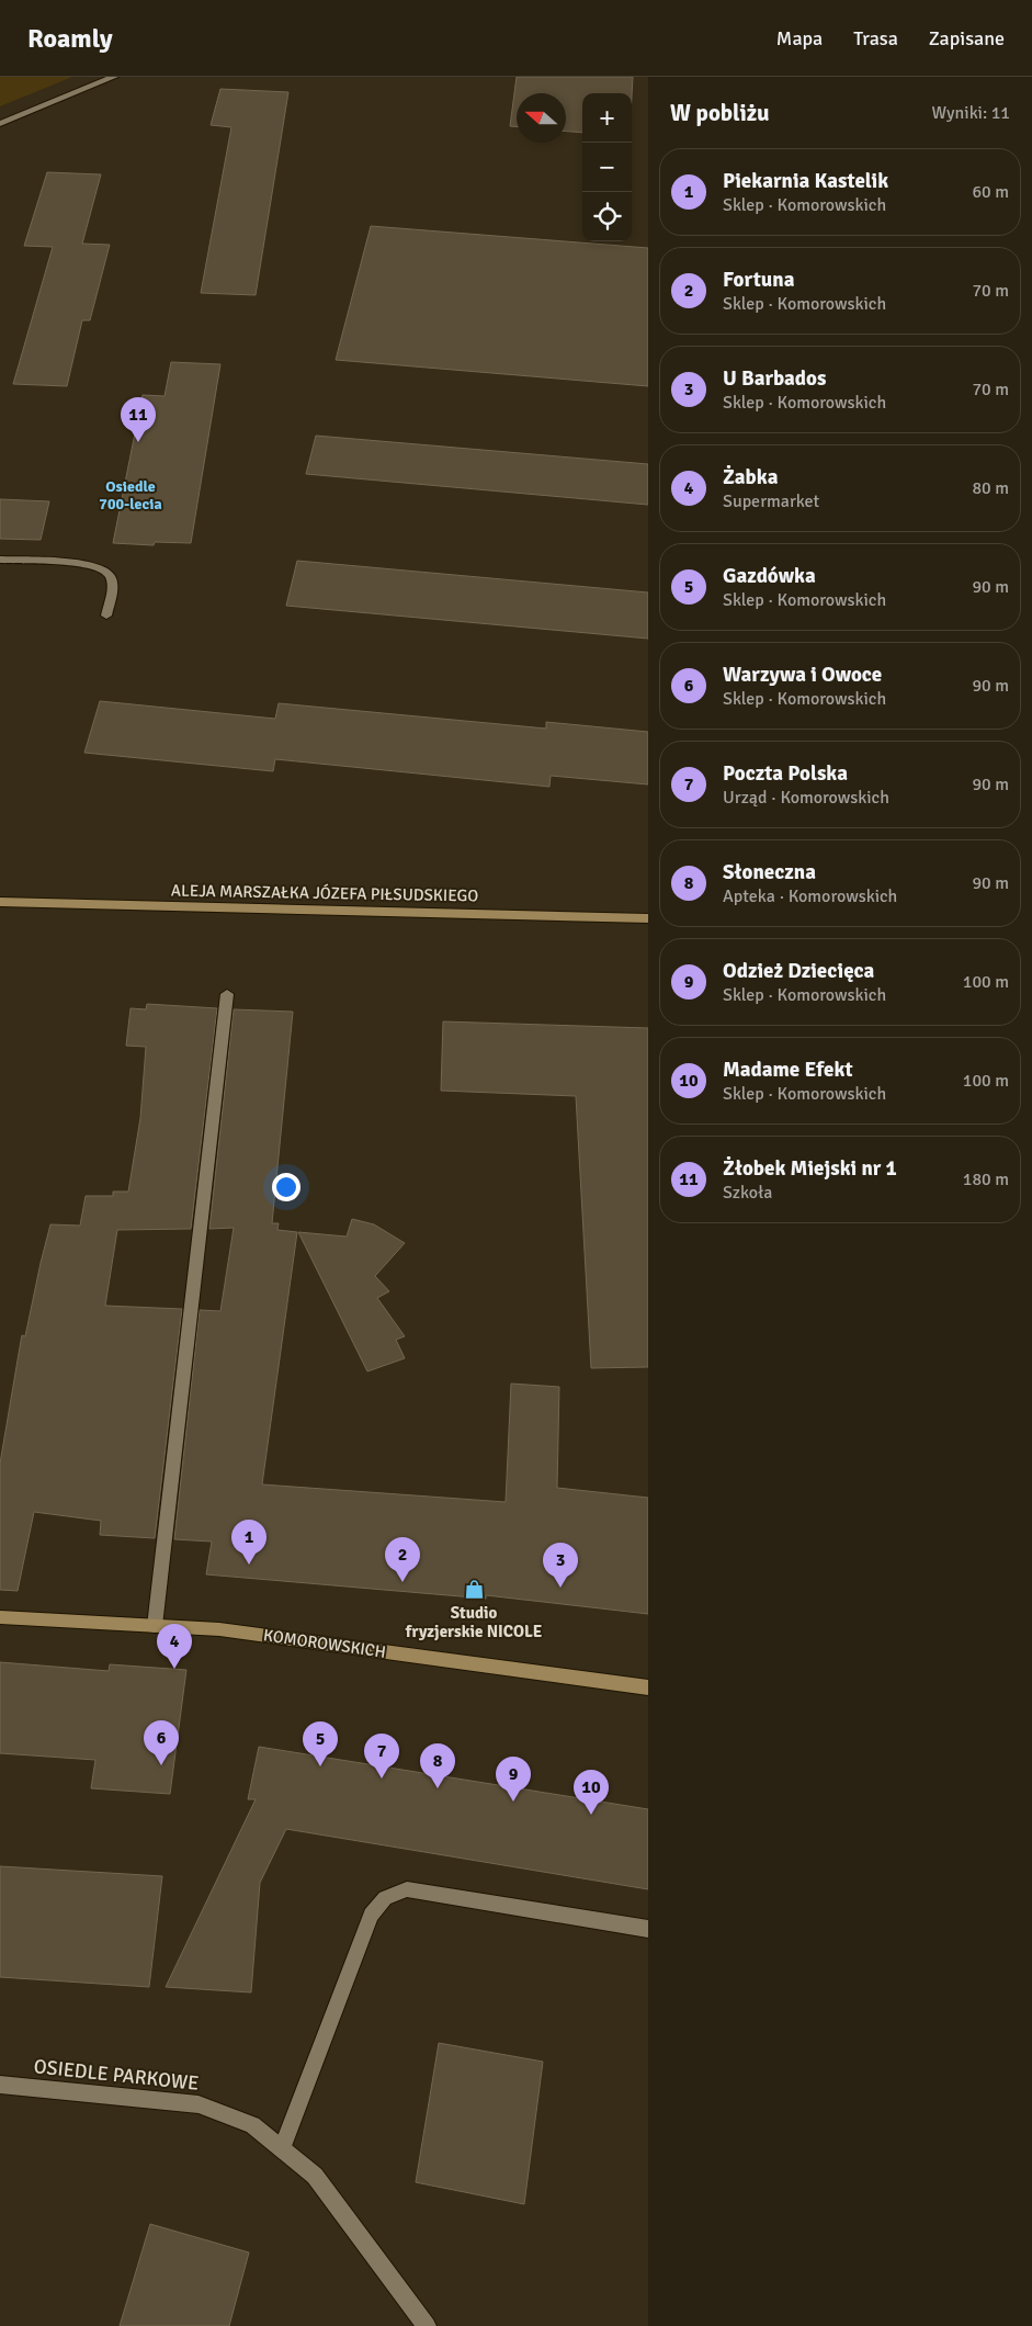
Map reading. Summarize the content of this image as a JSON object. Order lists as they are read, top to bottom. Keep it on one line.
{"streets":{"street":["ALEJA MARSZAŁKA JÓZEFA PIŁSUDSKIEGO","KOMOROWSKICH","OSIEDLE PARKOWE"]},"districts":["Osiedle 700-lecia"],"places":{"shop":["Studio fryzjerskie NICOLE"]},"north":"left","page":{"header":"Roamly","nav":["Mapa","Trasa","Zapisane"],"heading":["W pobliżu","Wyniki: 11"],"map_buttons":["+","−"],"list":[{"mark":"1","name":"Piekarnia Kastelik","note":"Sklep · Komorowskich","value":"60 m"},{"mark":"2","name":"Fortuna","note":"Sklep · Komorowskich","value":"70 m"},{"mark":"3","name":"U Barbados","note":"Sklep · Komorowskich","value":"70 m"},{"mark":"4","name":"Żabka","note":"Supermarket","value":"80 m"},{"mark":"5","name":"Gazdówka","note":"Sklep · Komorowskich","value":"90 m"},{"mark":"6","name":"Warzywa i Owoce","note":"Sklep · Komorowskich","value":"90 m"},{"mark":"7","name":"Poczta Polska","note":"Urząd · Komorowskich","value":"90 m"},{"mark":"8","name":"Słoneczna","note":"Apteka · Komorowskich","value":"90 m"},{"mark":"9","name":"Odzież Dziecięca","note":"Sklep · Komorowskich","value":"100 m"},{"mark":"10","name":"Madame Efekt","note":"Sklep · Komorowskich","value":"100 m"},{"mark":"11","name":"Żłobek Miejski nr 1","note":"Szkoła","value":"180 m"}],"pins":["11","1","2","3","4","6","5","7","8","9","10"]}}
